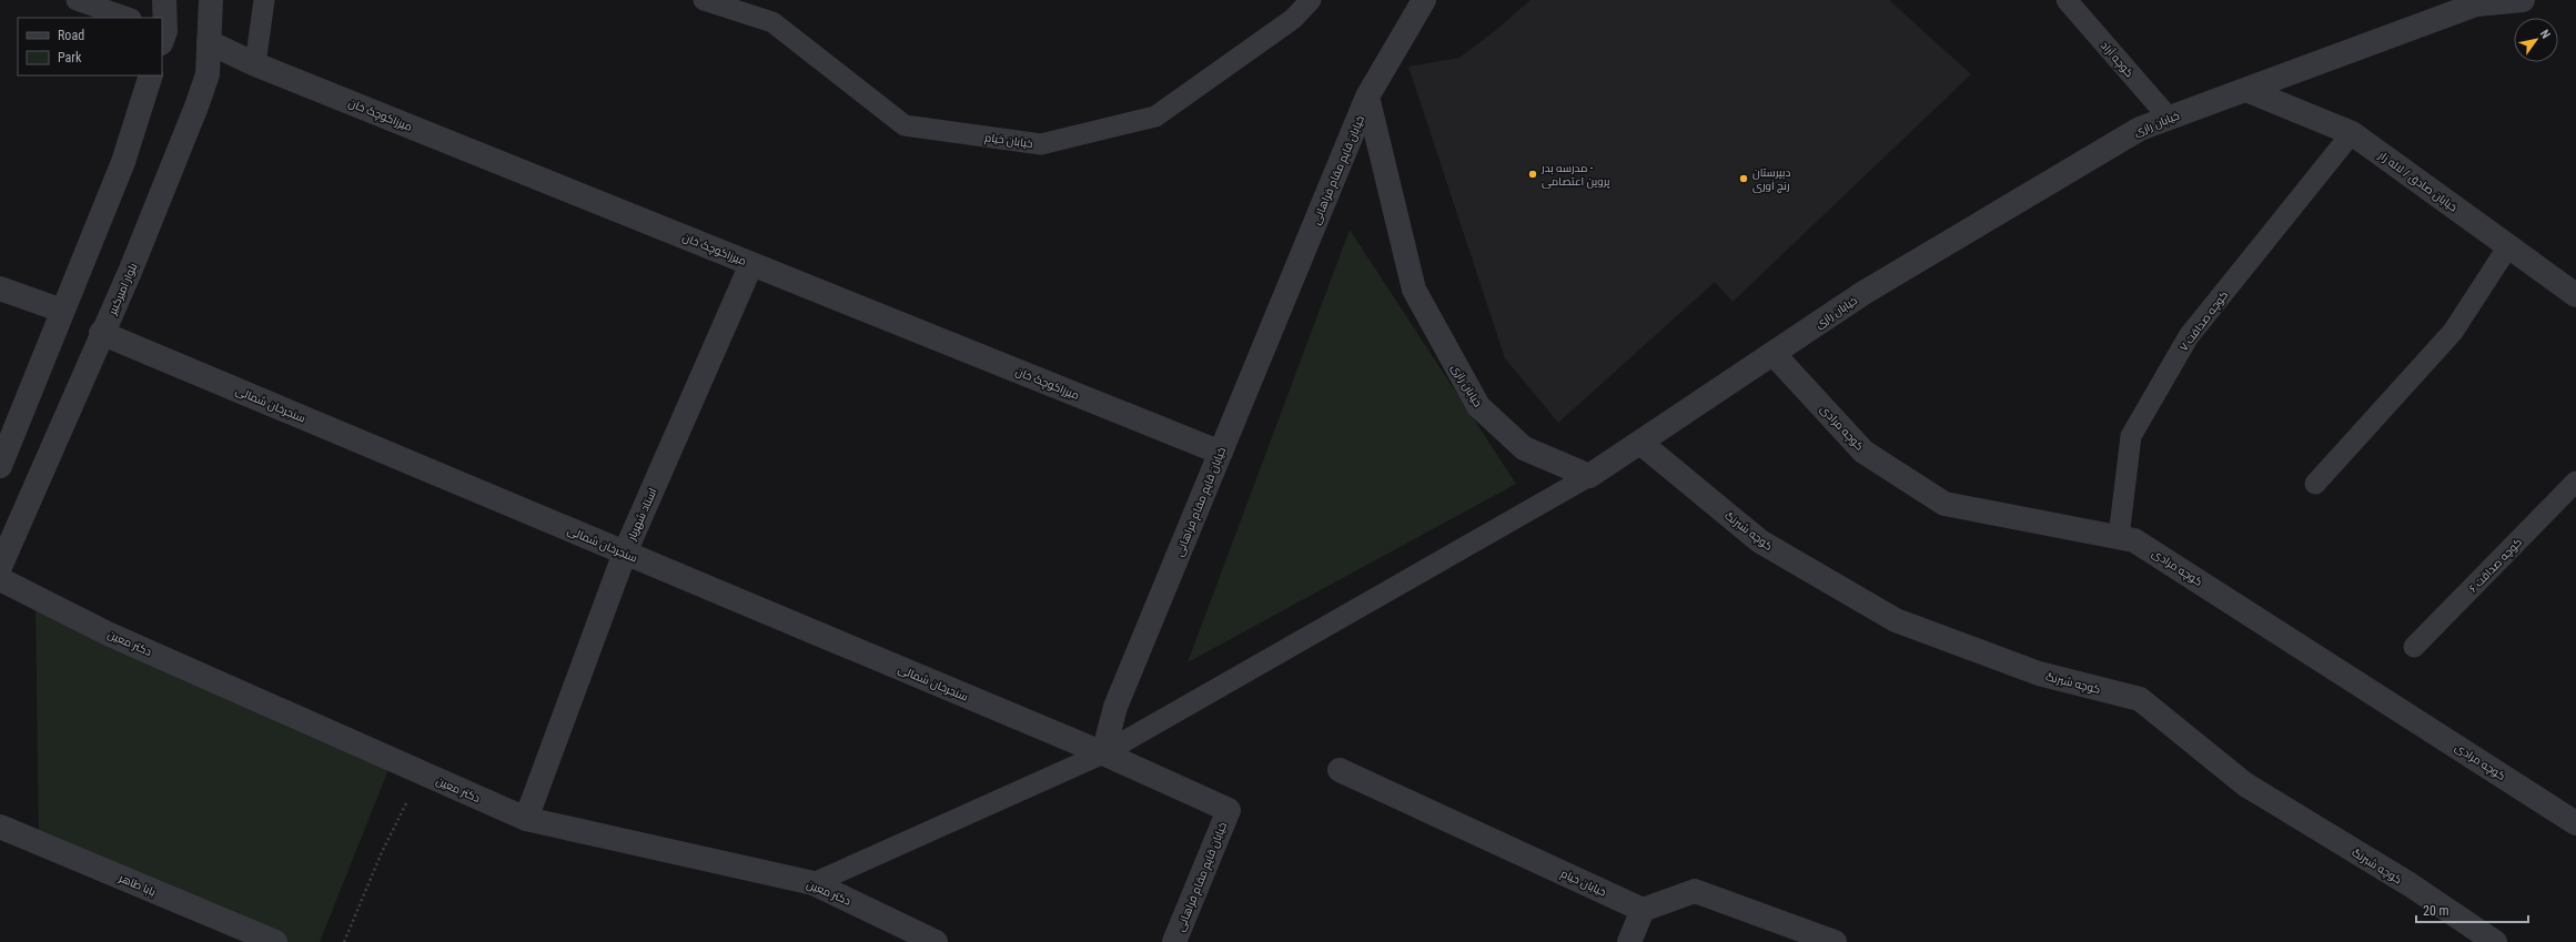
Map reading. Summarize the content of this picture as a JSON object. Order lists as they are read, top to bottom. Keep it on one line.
{"streets":{"street":["میرزاکوچک خان","خیابان رازی","خیابان خیام","خیابان قایم مقام فراهانی","خیابان صادق / لاله زار","بلوار امیرکبیر","سنجرخان شمالی","کوچه مرادی","استاد شهریار","کوچه شبرنگ","دکتر معین","بابا طاهر"],"lane":["کوچه آزاد","کوچه صداقت ۷","کوچه صداقت ۶"]},"crossings":[["کوچه آزاد","خیابان رازی"],["میرزاکوچک خان","خیابان قایم مقام فراهانی"],["میرزاکوچک خان","بلوار امیرکبیر"],["میرزاکوچک خان","استاد شهریار"],["خیابان رازی","خیابان قایم مقام فراهانی"],["خیابان رازی","خیابان صادق / لاله زار"],["خیابان رازی","کوچه مرادی"],["خیابان رازی","کوچه شبرنگ"],["خیابان قایم مقام فراهانی","سنجرخان شمالی"],["خیابان صادق / لاله زار","کوچه صداقت ۷"],["بلوار امیرکبیر","سنجرخان شمالی"],["کوچه صداقت ۷","کوچه مرادی"],["سنجرخان شمالی","استاد شهریار"],["استاد شهریار","دکتر معین"]],"places":["مدرسه بدر - پروین اعتصامی","دبیرستان رنج آوری"],"legend":["Road","Park"],"scale_bar":"20 m","north":"top right"}
